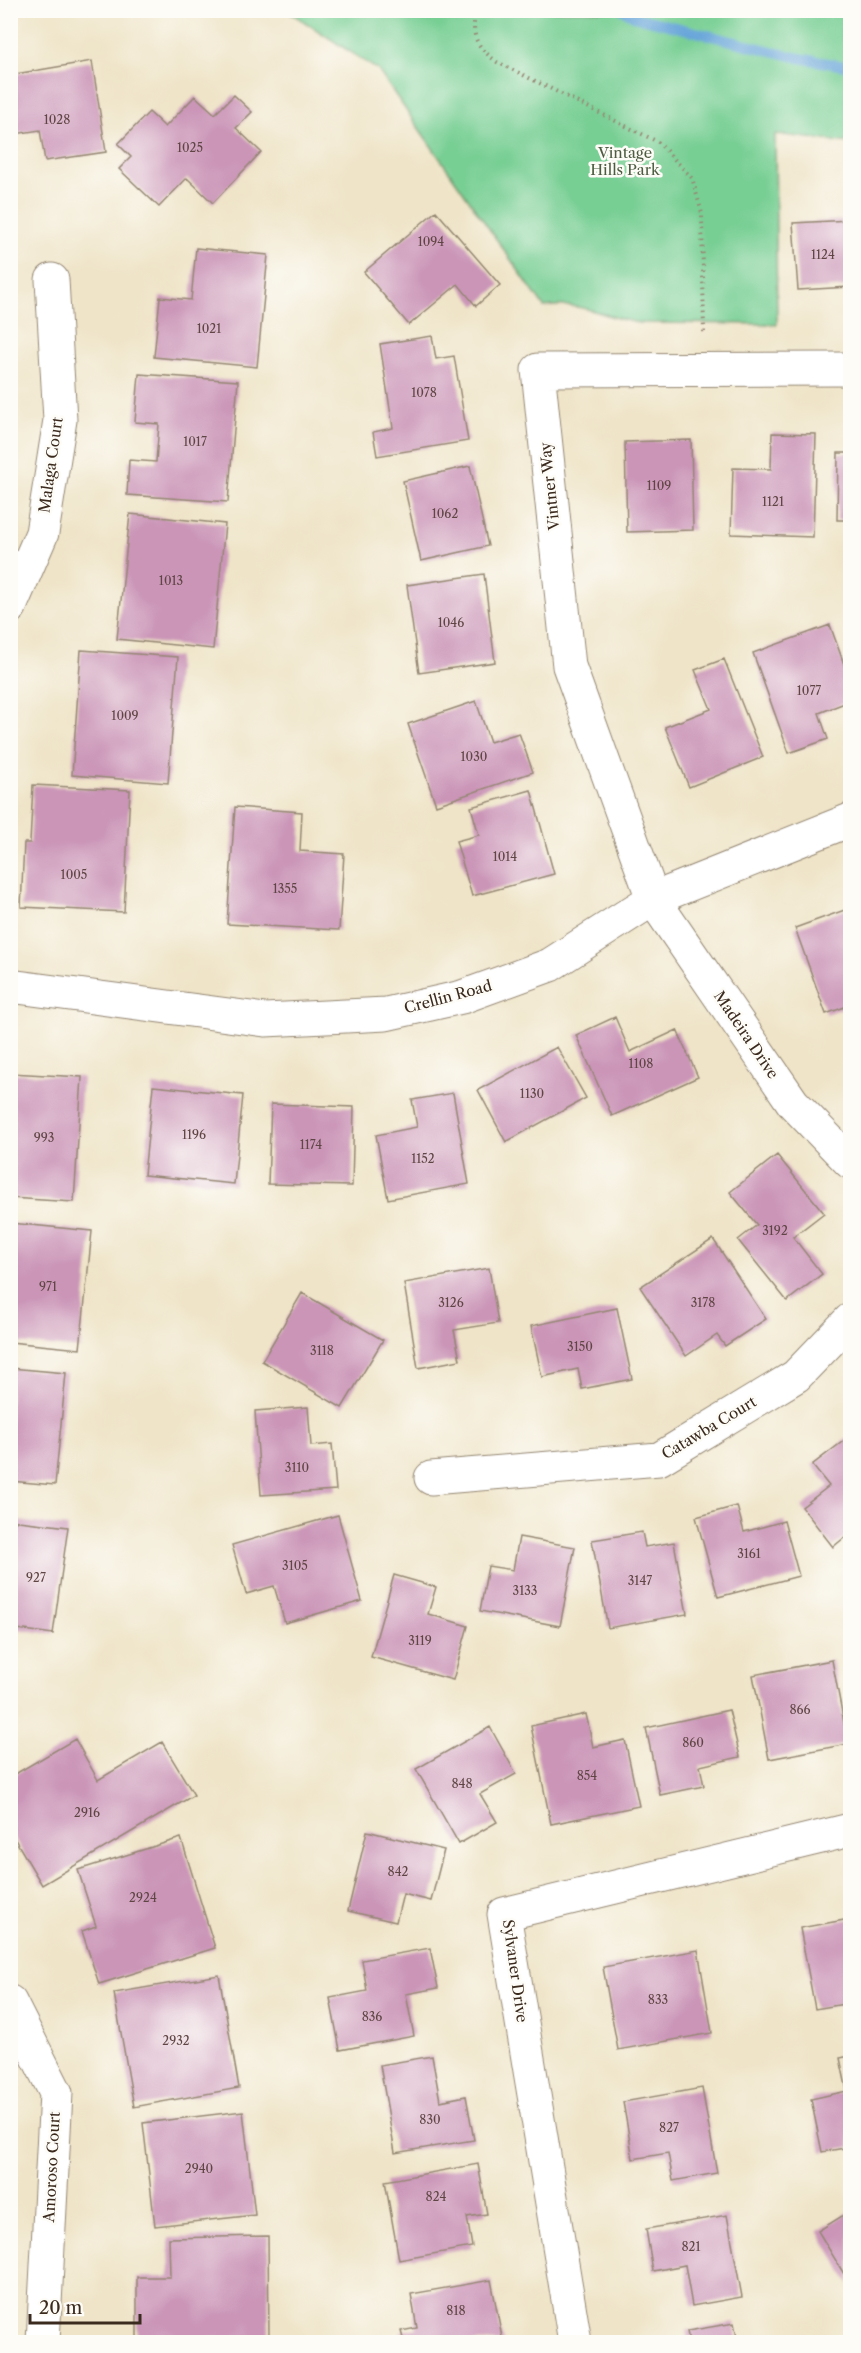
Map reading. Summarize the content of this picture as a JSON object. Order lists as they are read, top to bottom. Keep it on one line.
{"streets":{"street":["Malaga Court","Vintner Way","Crellin Road","Madeira Drive","Catawba Court","Sylvaner Drive","Amoroso Court"]},"crossings":[["Vintner Way","Crellin Road"],["Vintner Way","Madeira Drive"],["Crellin Road","Madeira Drive"]],"parks":["Vintage Hills Park"],"house_numbers":["1028","1025","1094","1124","1021","1078","1017","1109","1121","1062","1013","1046","1077","1009","1030","1014","1005","1355","1108","1130","1196","993","1174","1152","3192","971","3126","3178","3150","3118","3110","3161","3105","927","3147","3133","3119","866","860","854","848","2916","842","2924","833","836","2932","830","827","2940","824","821","818"],"scale_bar":"20 m"}
